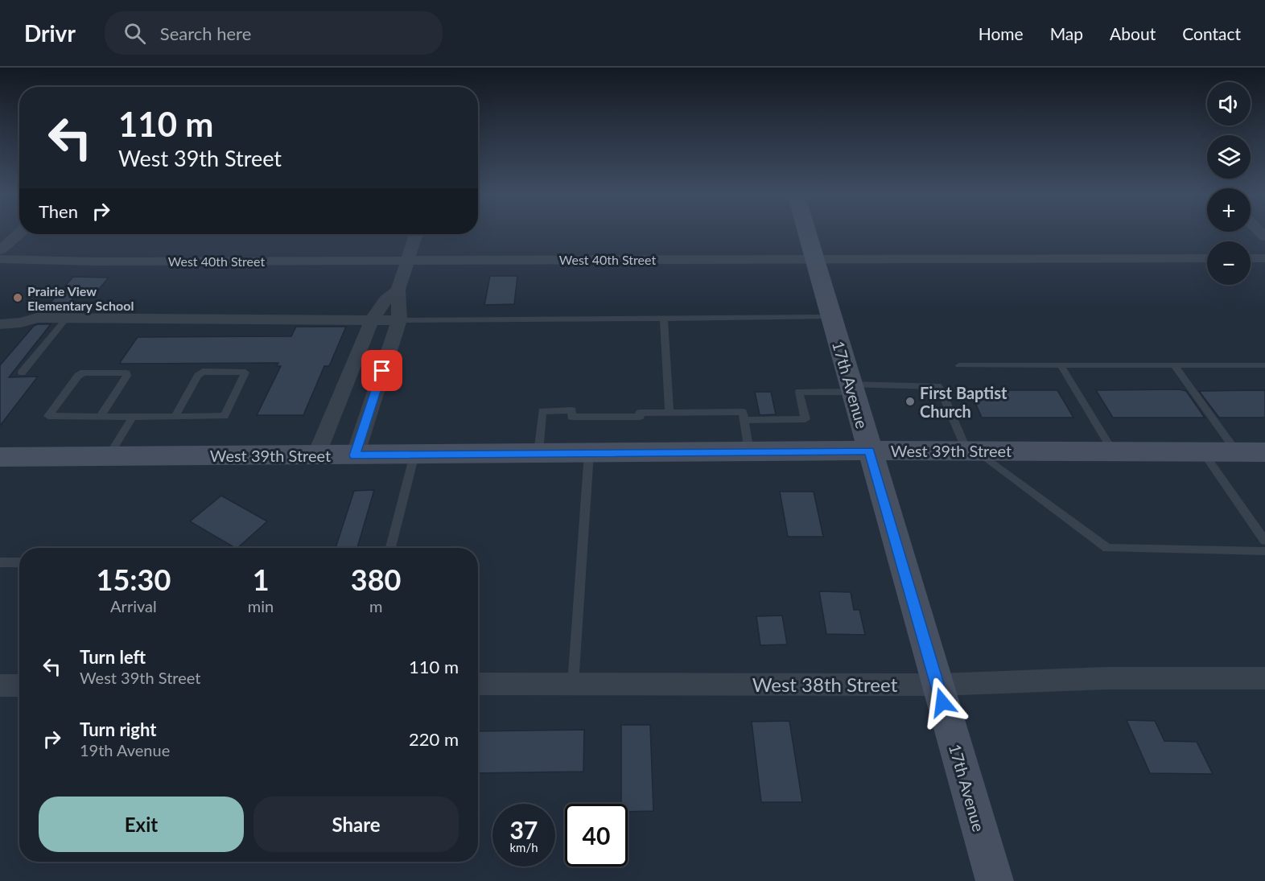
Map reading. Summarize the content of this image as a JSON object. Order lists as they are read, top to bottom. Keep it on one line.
{"streets":{"main road":["17th Avenue","West 39th Street"],"street":["West 40th Street","West 38th Street"]},"crossings":[["West 40th Street","17th Avenue"],["17th Avenue","West 39th Street"],["17th Avenue","West 38th Street"]],"places":["Prairie View Elementary School","First Baptist Church"],"page":{"header":"Drivr","search":"Search here","nav":["Home","Map","About","Contact"],"map_buttons":["+","−"],"turn":["110 m","West 39th Street"],"then":"Then","eta":["15:30","Arrival","1","min","380","m"],"list":[{"name":"Turn left","note":"West 39th Street","value":"110 m"},{"name":"Turn right","note":"19th Avenue","value":"220 m"}],"buttons":["Exit","Share"],"speed":"37 km/h","limit":"40"}}
